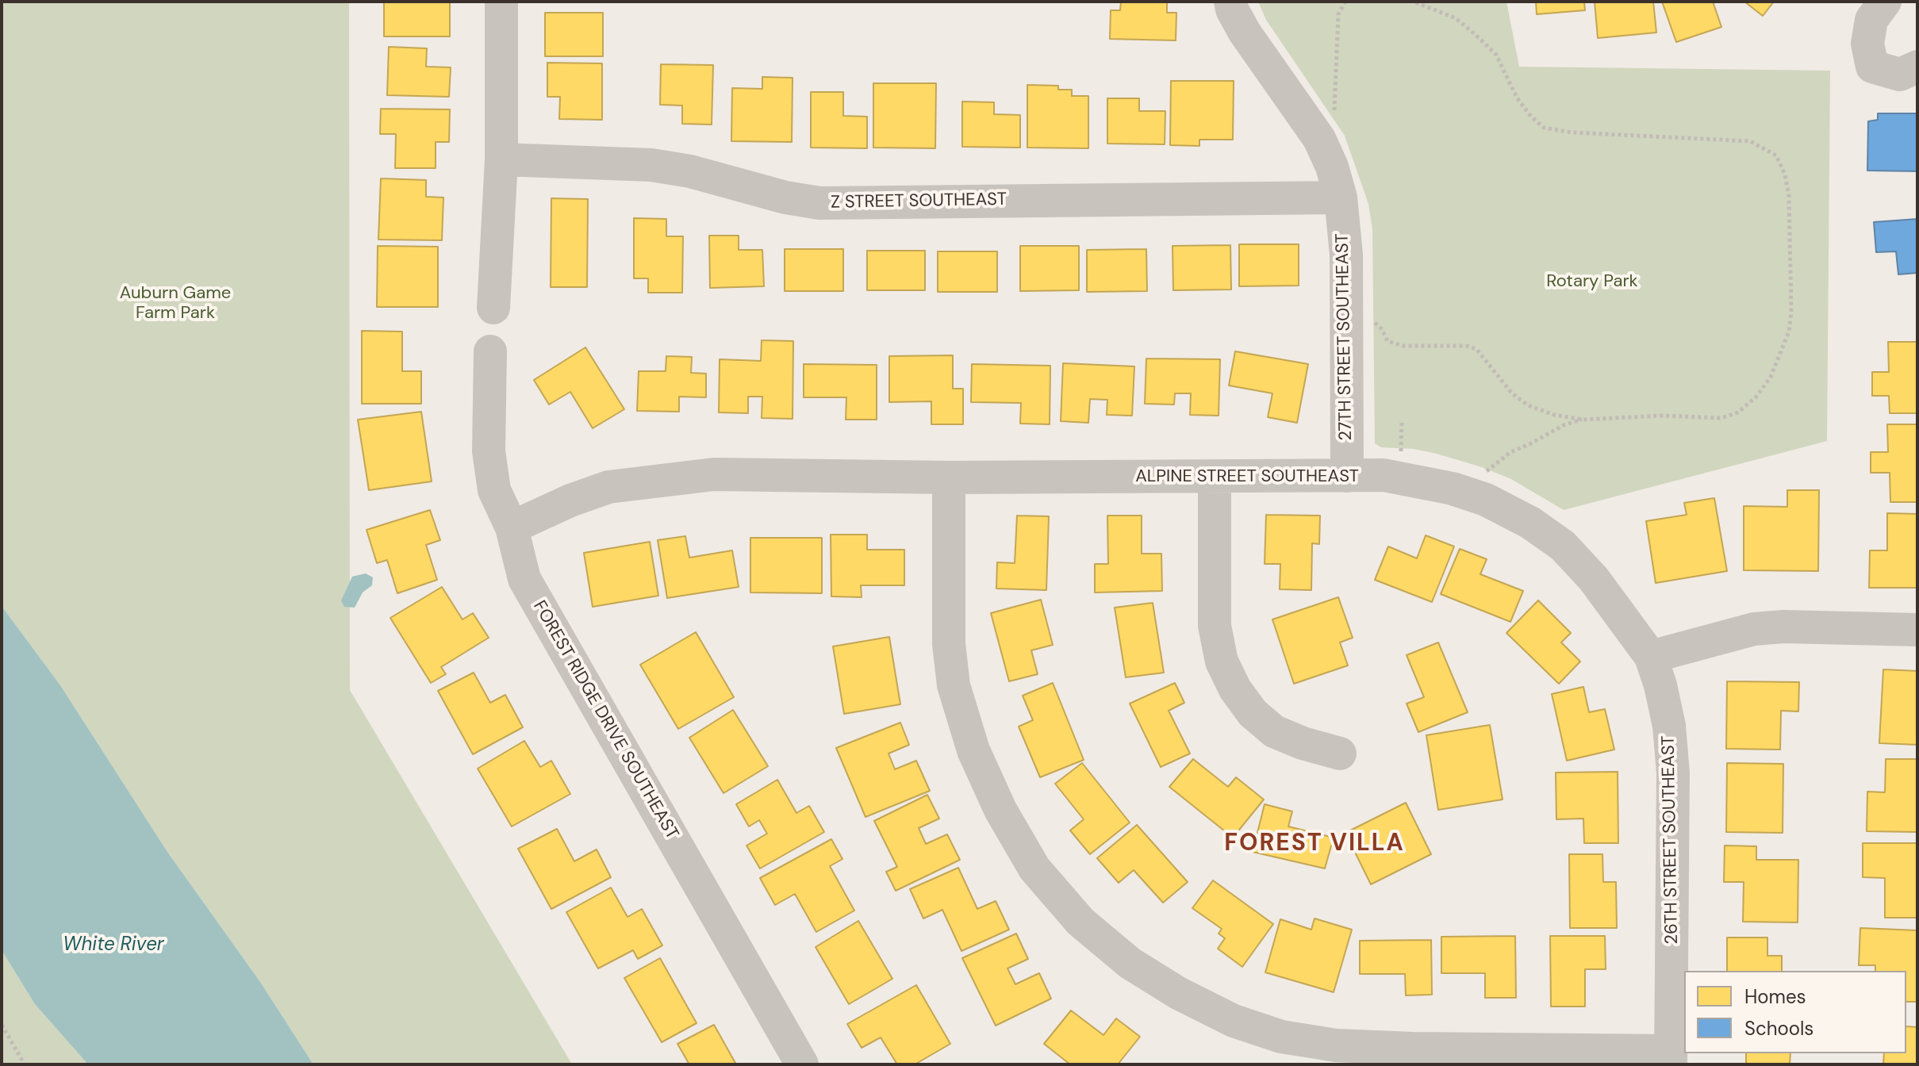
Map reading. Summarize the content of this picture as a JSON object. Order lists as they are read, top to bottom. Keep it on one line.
{"streets":{"street":["Z STREET SOUTHEAST","27TH STREET SOUTHEAST","ALPINE STREET SOUTHEAST","FOREST RIDGE DRIVE SOUTHEAST","26TH STREET SOUTHEAST"]},"crossings":[["Z STREET SOUTHEAST","27TH STREET SOUTHEAST"],["27TH STREET SOUTHEAST","ALPINE STREET SOUTHEAST"],["ALPINE STREET SOUTHEAST","FOREST RIDGE DRIVE SOUTHEAST"],["ALPINE STREET SOUTHEAST","26TH STREET SOUTHEAST"]],"districts":["FOREST VILLA"],"water":["White River"],"parks":["Rotary Park","Auburn Game Farm Park"],"legend":["Homes","Schools"]}
